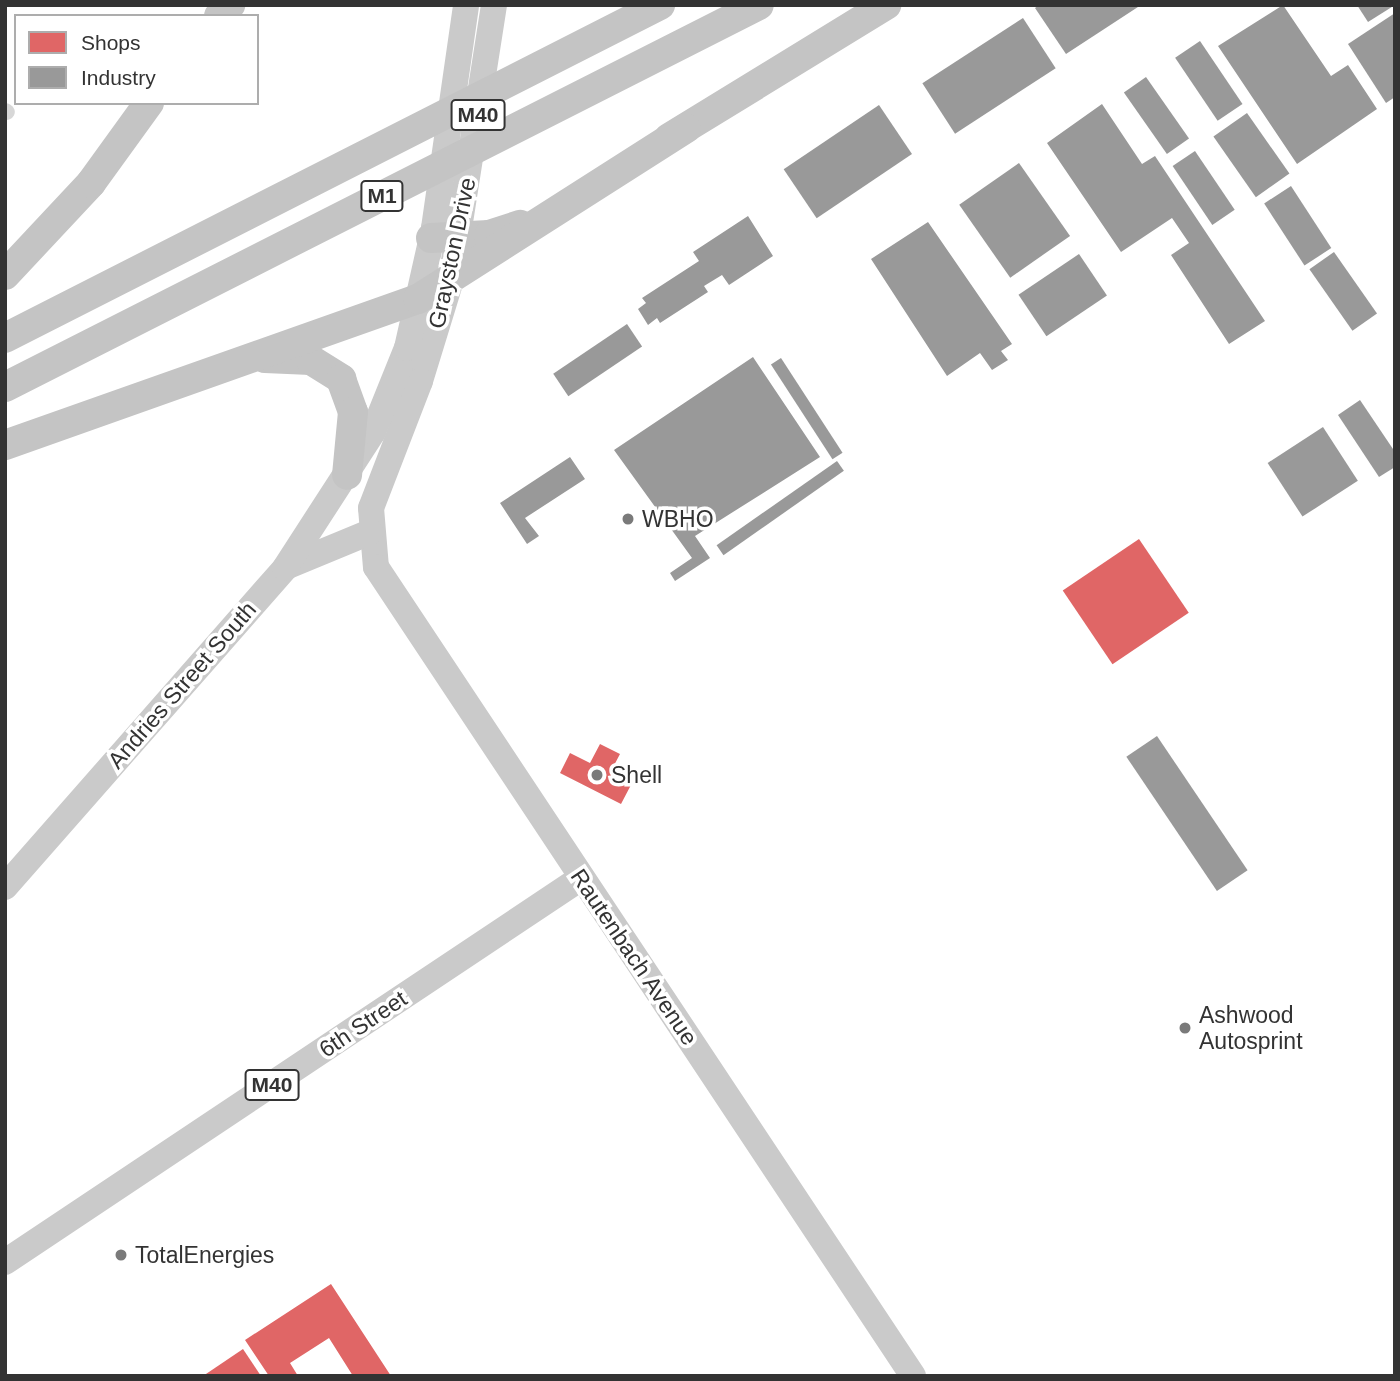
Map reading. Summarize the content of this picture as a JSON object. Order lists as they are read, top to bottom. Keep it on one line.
{"streets":{"highway":["M1"],"main road":["M40","Grayston Drive","Andries Street South","Rautenbach Avenue","6th Street"]},"crossings":[["Grayston Drive","Andries Street South"],["Grayston Drive","Rautenbach Avenue"],["Rautenbach Avenue","6th Street"]],"places":["WBHO","Shell","Ashwood Autosprint","TotalEnergies"],"legend":["Shops","Industry"]}
